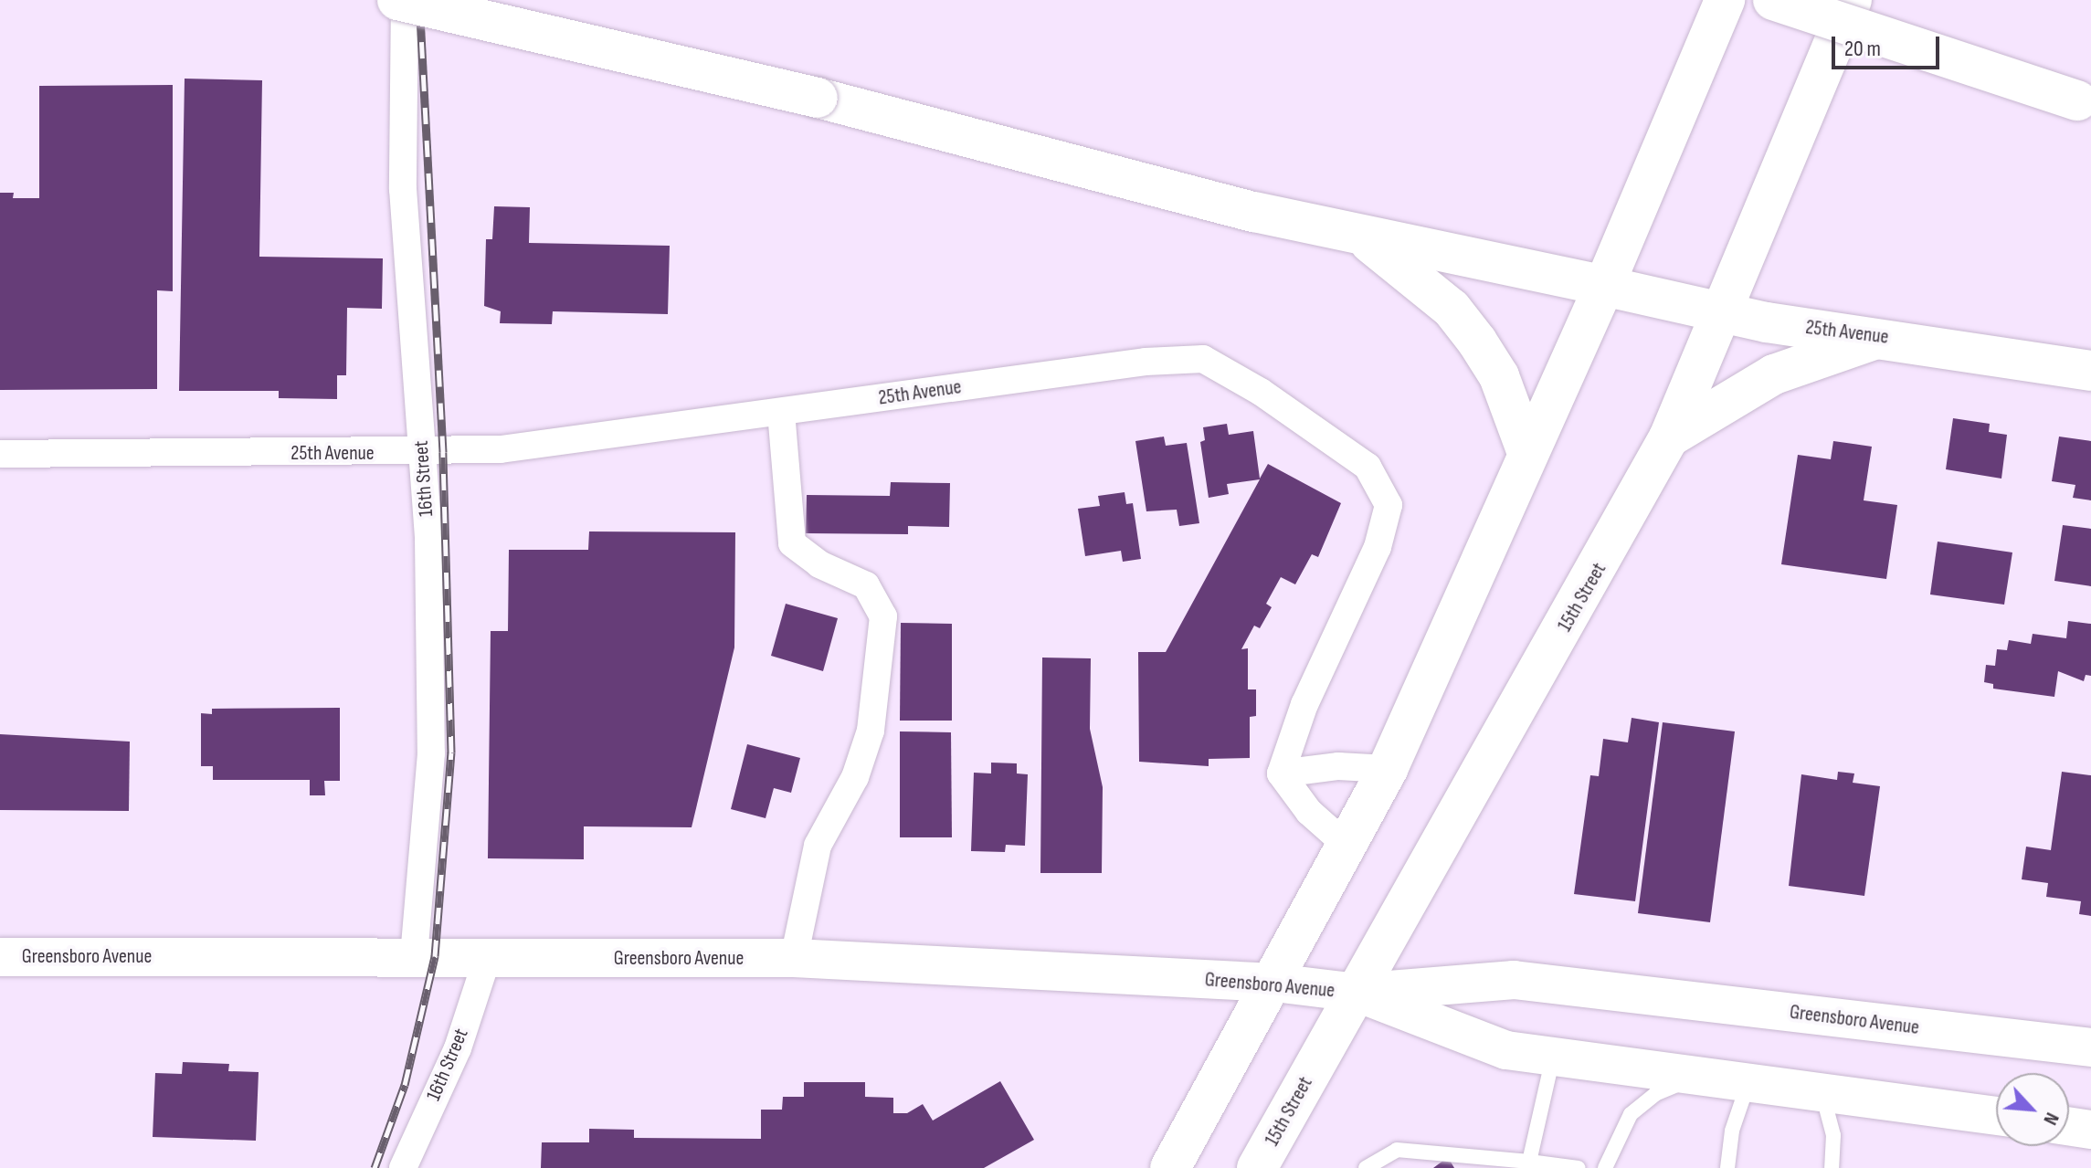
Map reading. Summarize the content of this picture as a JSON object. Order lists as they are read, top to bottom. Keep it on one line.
{"streets":{"main road":["25th Avenue","15th Street","Greensboro Avenue"],"street":["16th Street"]},"crossings":[["25th Avenue","16th Street"],["25th Avenue","15th Street"],["16th Street","Greensboro Avenue"],["15th Street","Greensboro Avenue"]],"scale_bar":"20 m","north":"bottom right"}
